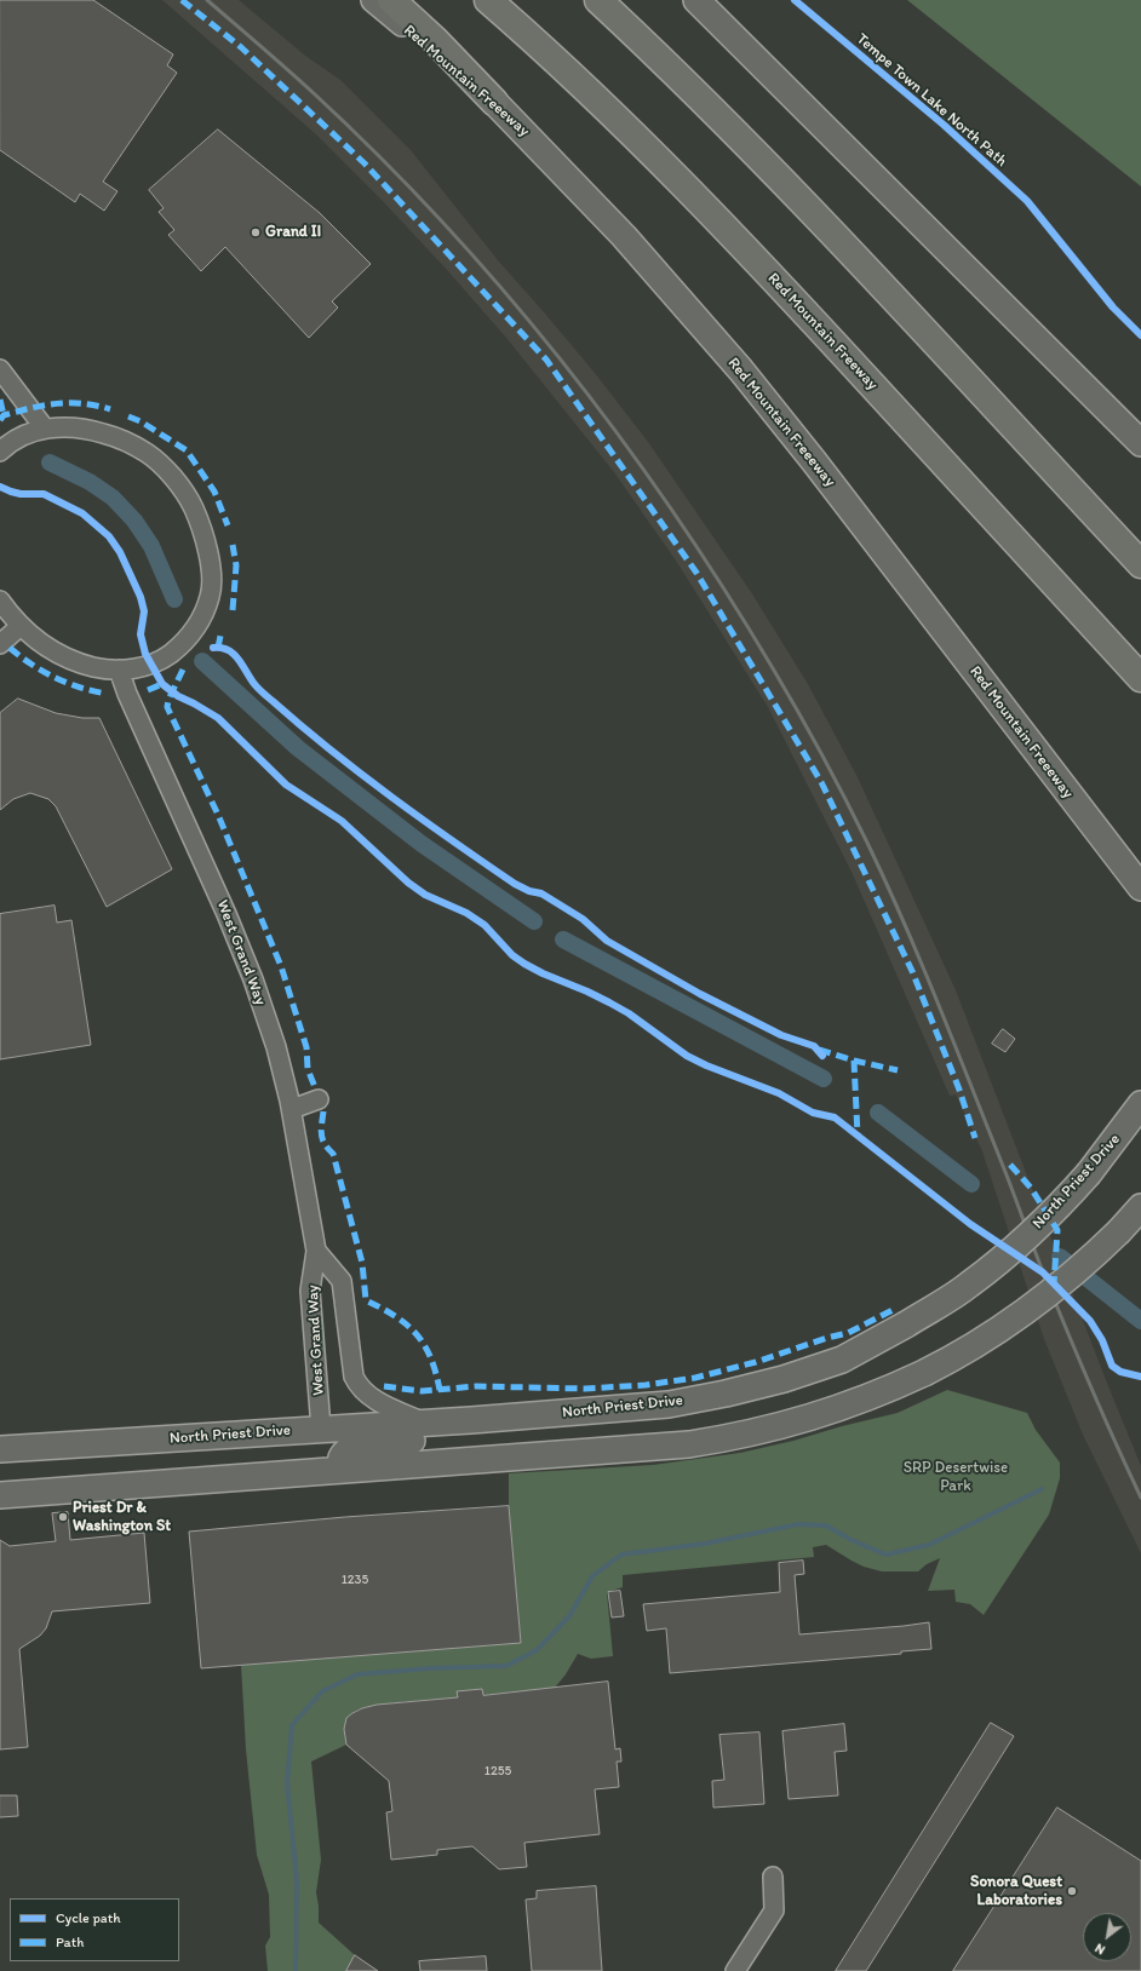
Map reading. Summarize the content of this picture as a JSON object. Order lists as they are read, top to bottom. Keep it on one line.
{"streets":{"highway":["Red Mountain Freeway"],"main road":["Red Mountain Freeeway","North Priest Drive"],"street":["West Grand Way"],"cycle path":["Tempe Town Lake North Path"]},"crossings":[["West Grand Way","North Priest Drive"]],"parks":["SRP Desertwise Park"],"places":["Grand II","Priest Dr & Washington St","Sonora Quest Laboratories"],"house_numbers":["1235","1255"],"legend":["Cycle path","Path"],"north":"bottom left"}
